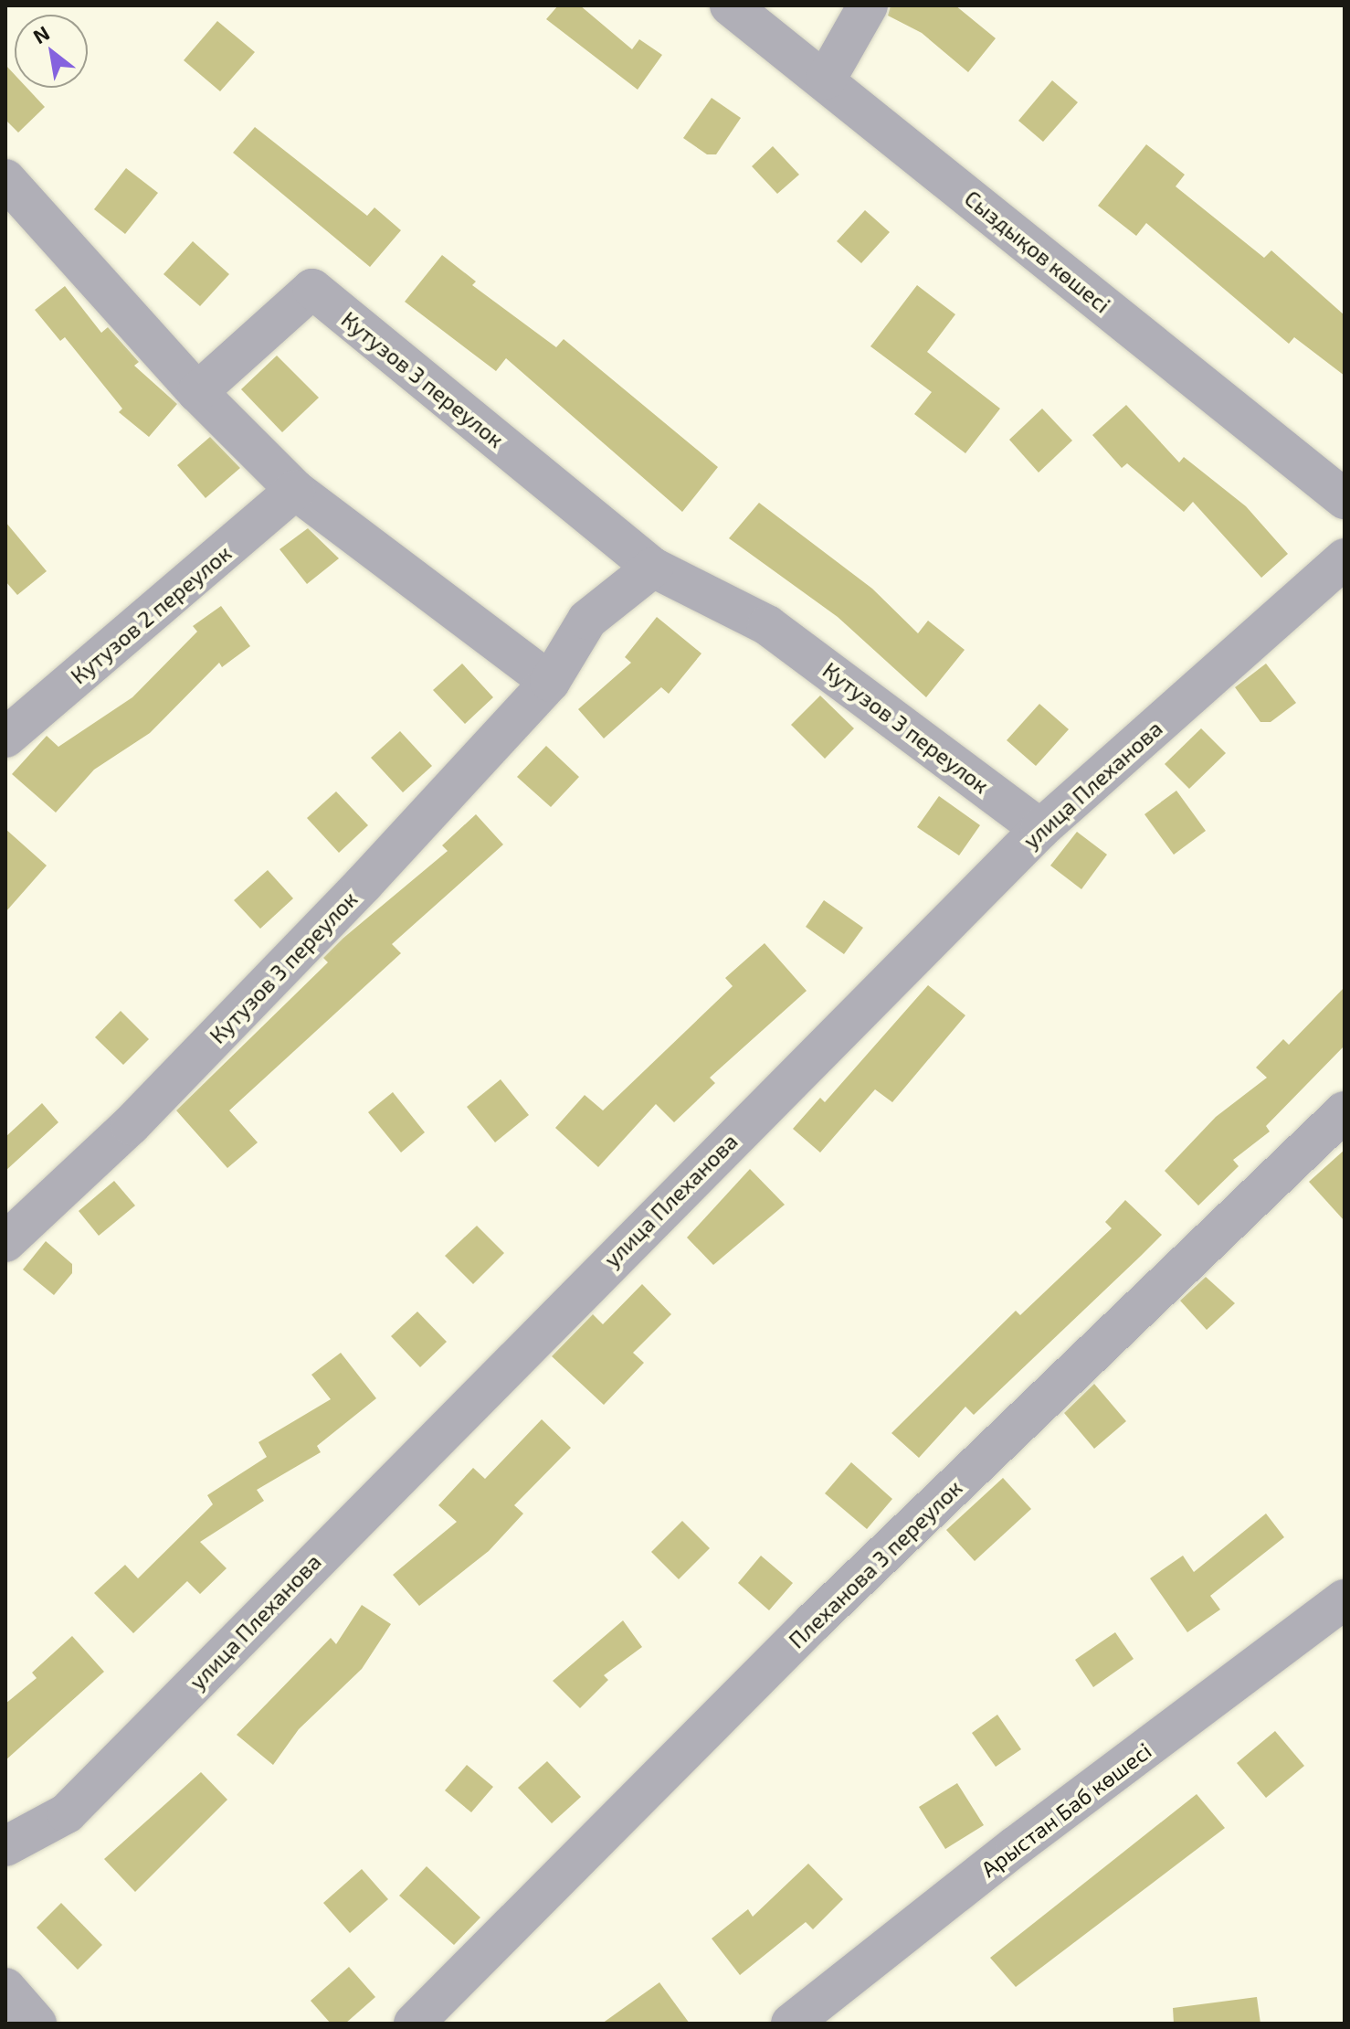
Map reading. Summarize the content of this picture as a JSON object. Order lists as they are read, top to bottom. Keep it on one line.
{"streets":{"street":["Сыздықов көшесі","Кутузов 3 переулок","Кутузов 2 переулок","улица Плеханова","Плеханова 3 переулок","Арыстан Баб көшесі"]},"crossings":[["Кутузов 3 переулок","улица Плеханова"]],"north":"top left"}
